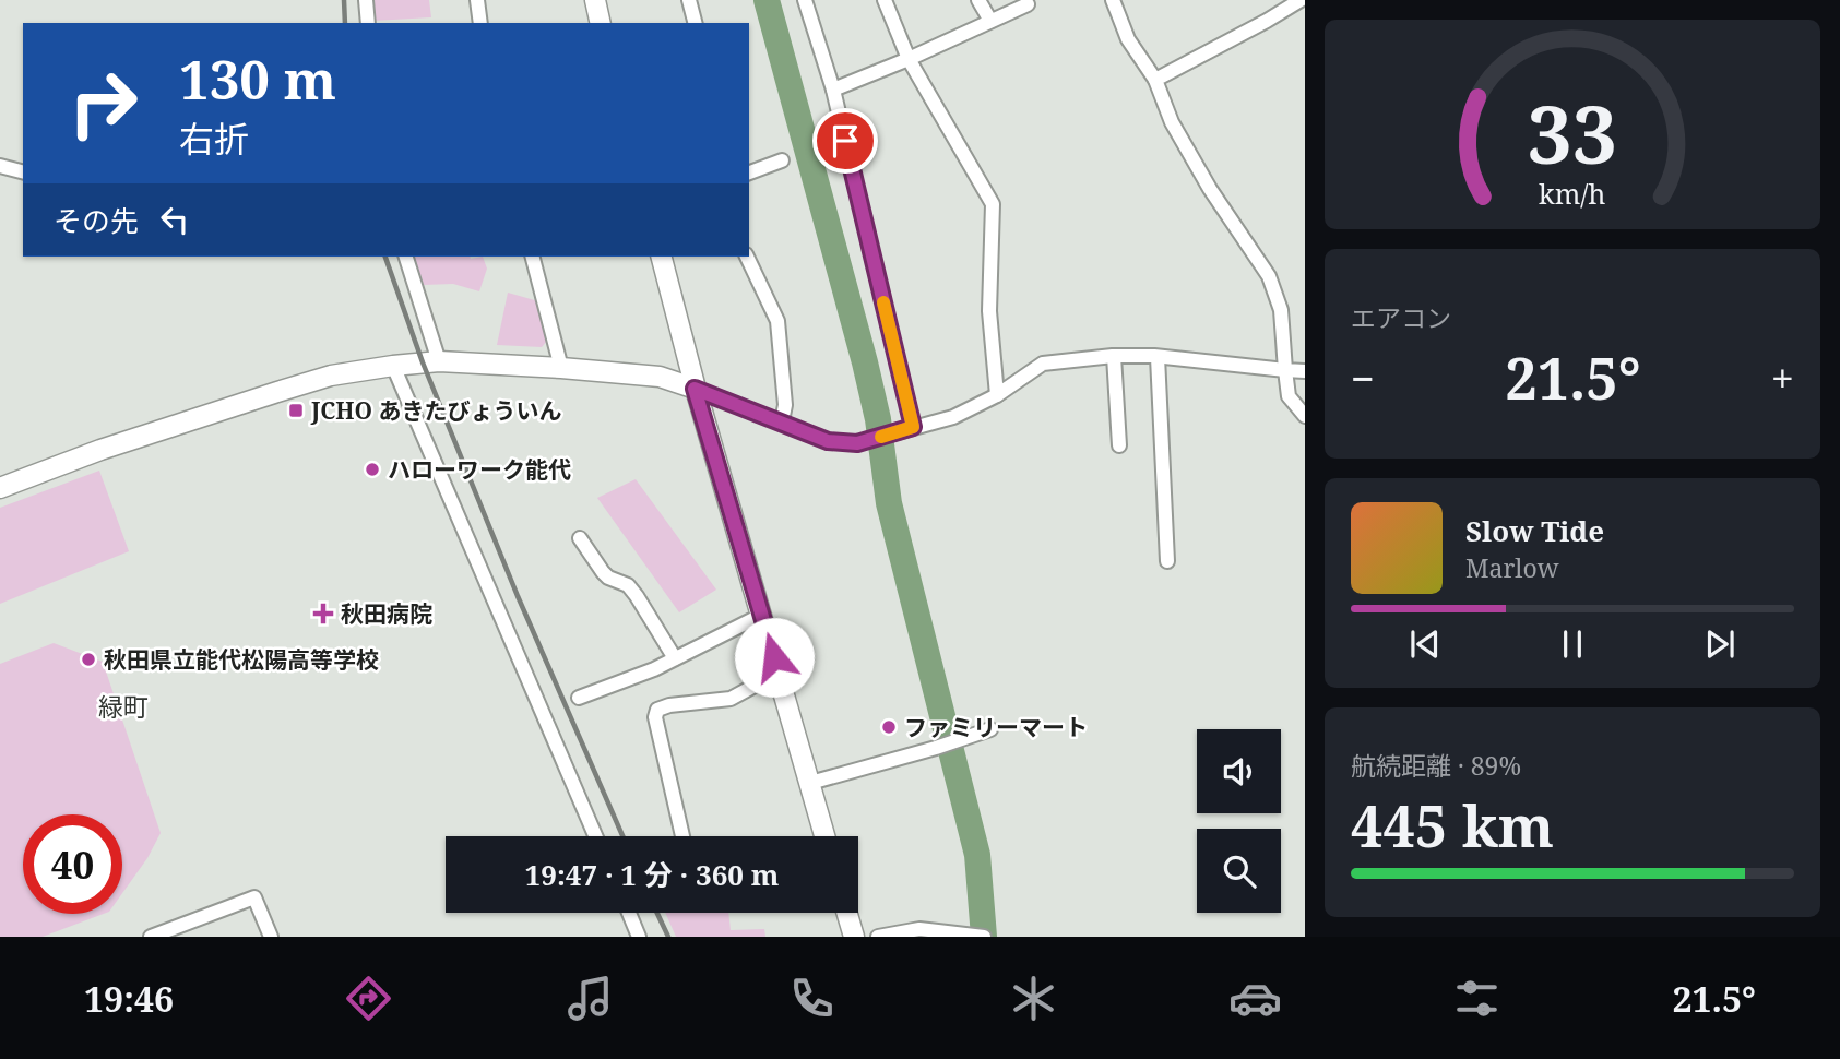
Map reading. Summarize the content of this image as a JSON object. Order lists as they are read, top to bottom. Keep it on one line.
{"districts":["緑町"],"places":{"transit":["JCHO あきたびょういん"],"other":["ハローワーク能代","秋田県立能代松陽高等学校","ファミリーマート"],"health":["秋田病院"]},"page":{"turn":["130 m","右折"],"then":"その先","tile":["エアコン",["航続距離 · 89%","445 km"]],"heat":["−","21.5°","+"],"song":["Slow Tide","Marlow"],"limit":"40","trip":"19:47 · 1 分 · 360 m","tabs":["19:46","21.5°"],"gauge":["33","km/h"]}}
